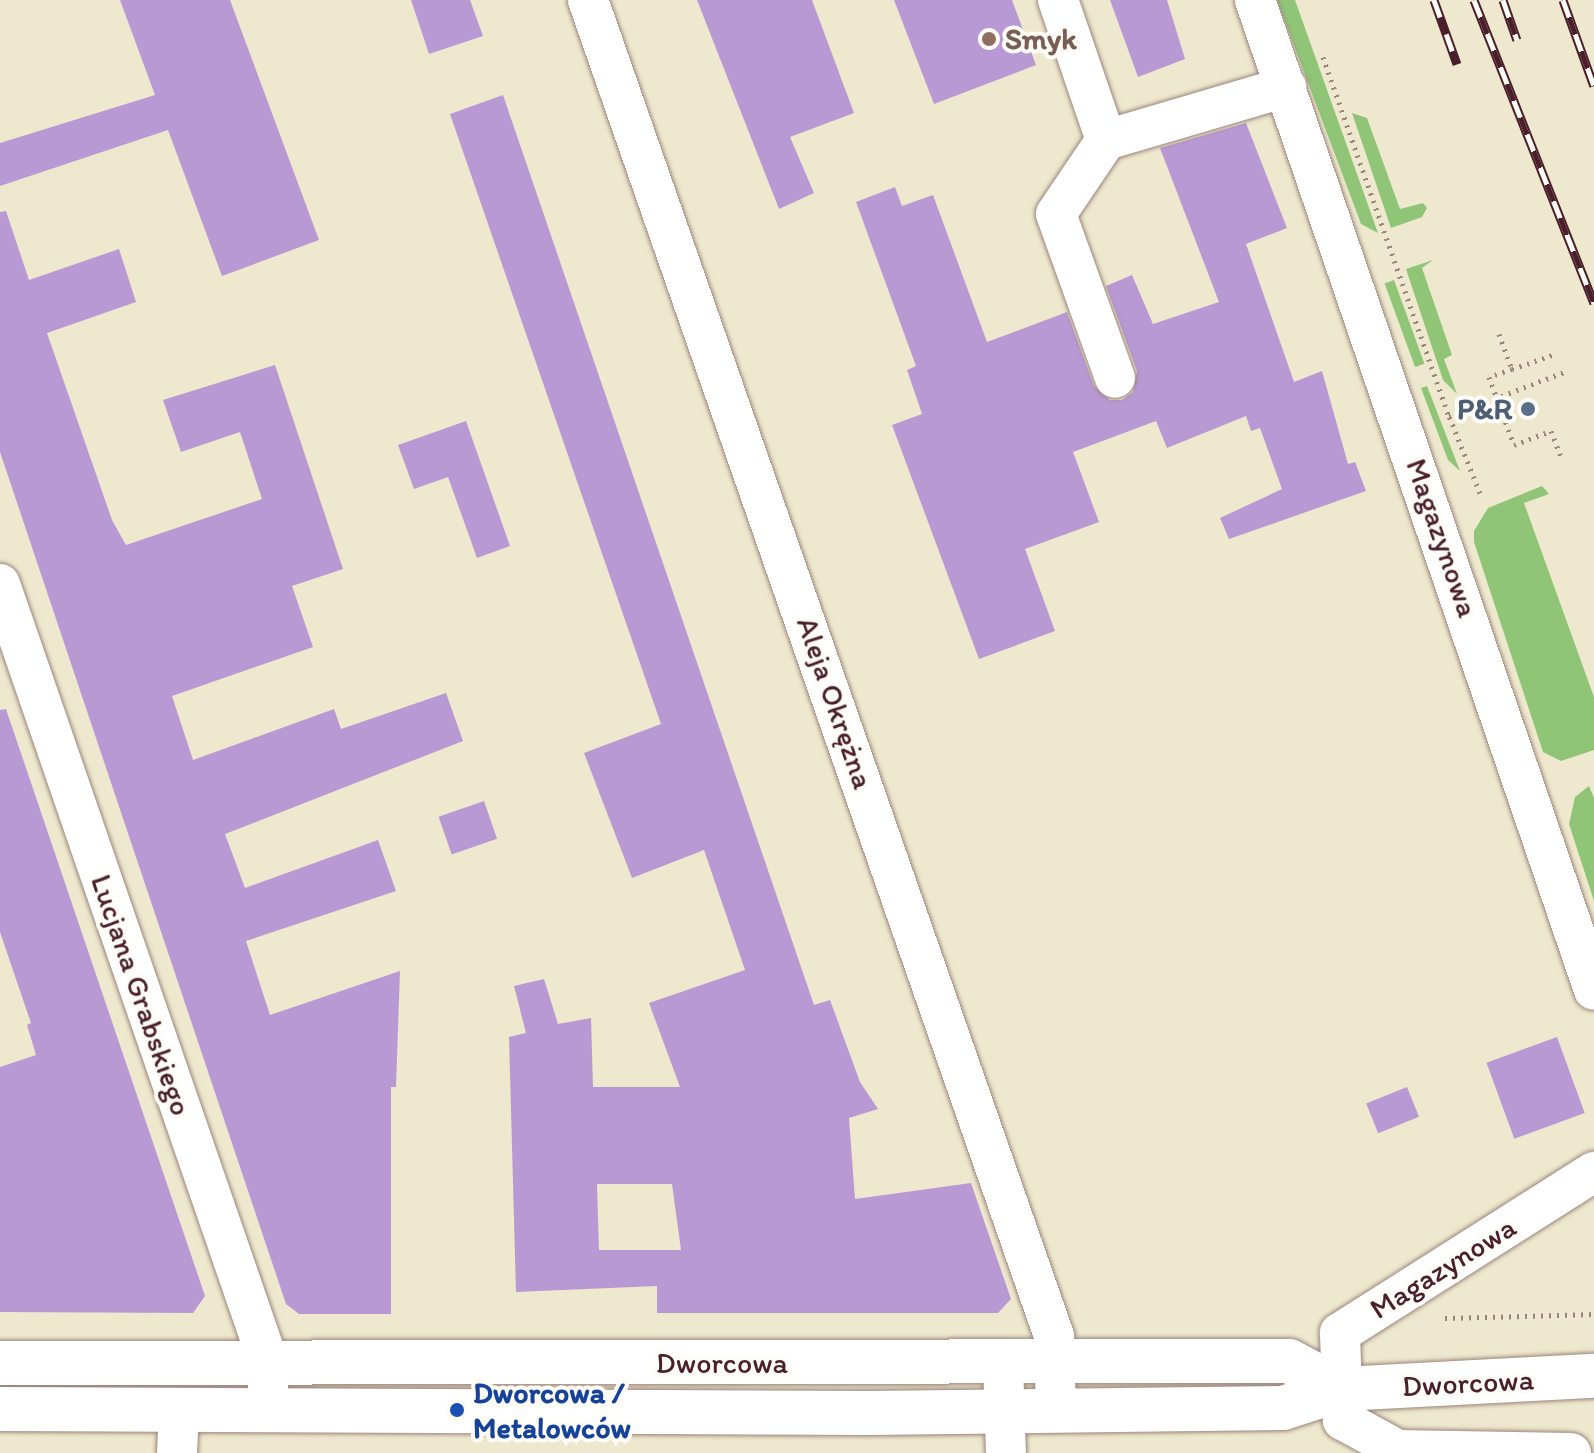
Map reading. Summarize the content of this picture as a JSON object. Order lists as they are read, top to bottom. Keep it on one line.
{"streets":{"main road":["Dworcowa"],"street":["Magazynowa","Aleja Okrężna","Lucjana Grabskiego"]},"crossings":[["Magazynowa","Dworcowa"],["Aleja Okrężna","Dworcowa"],["Lucjana Grabskiego","Dworcowa"]],"places":["Smyk","P&R","Dworcowa / Metalowców"]}
